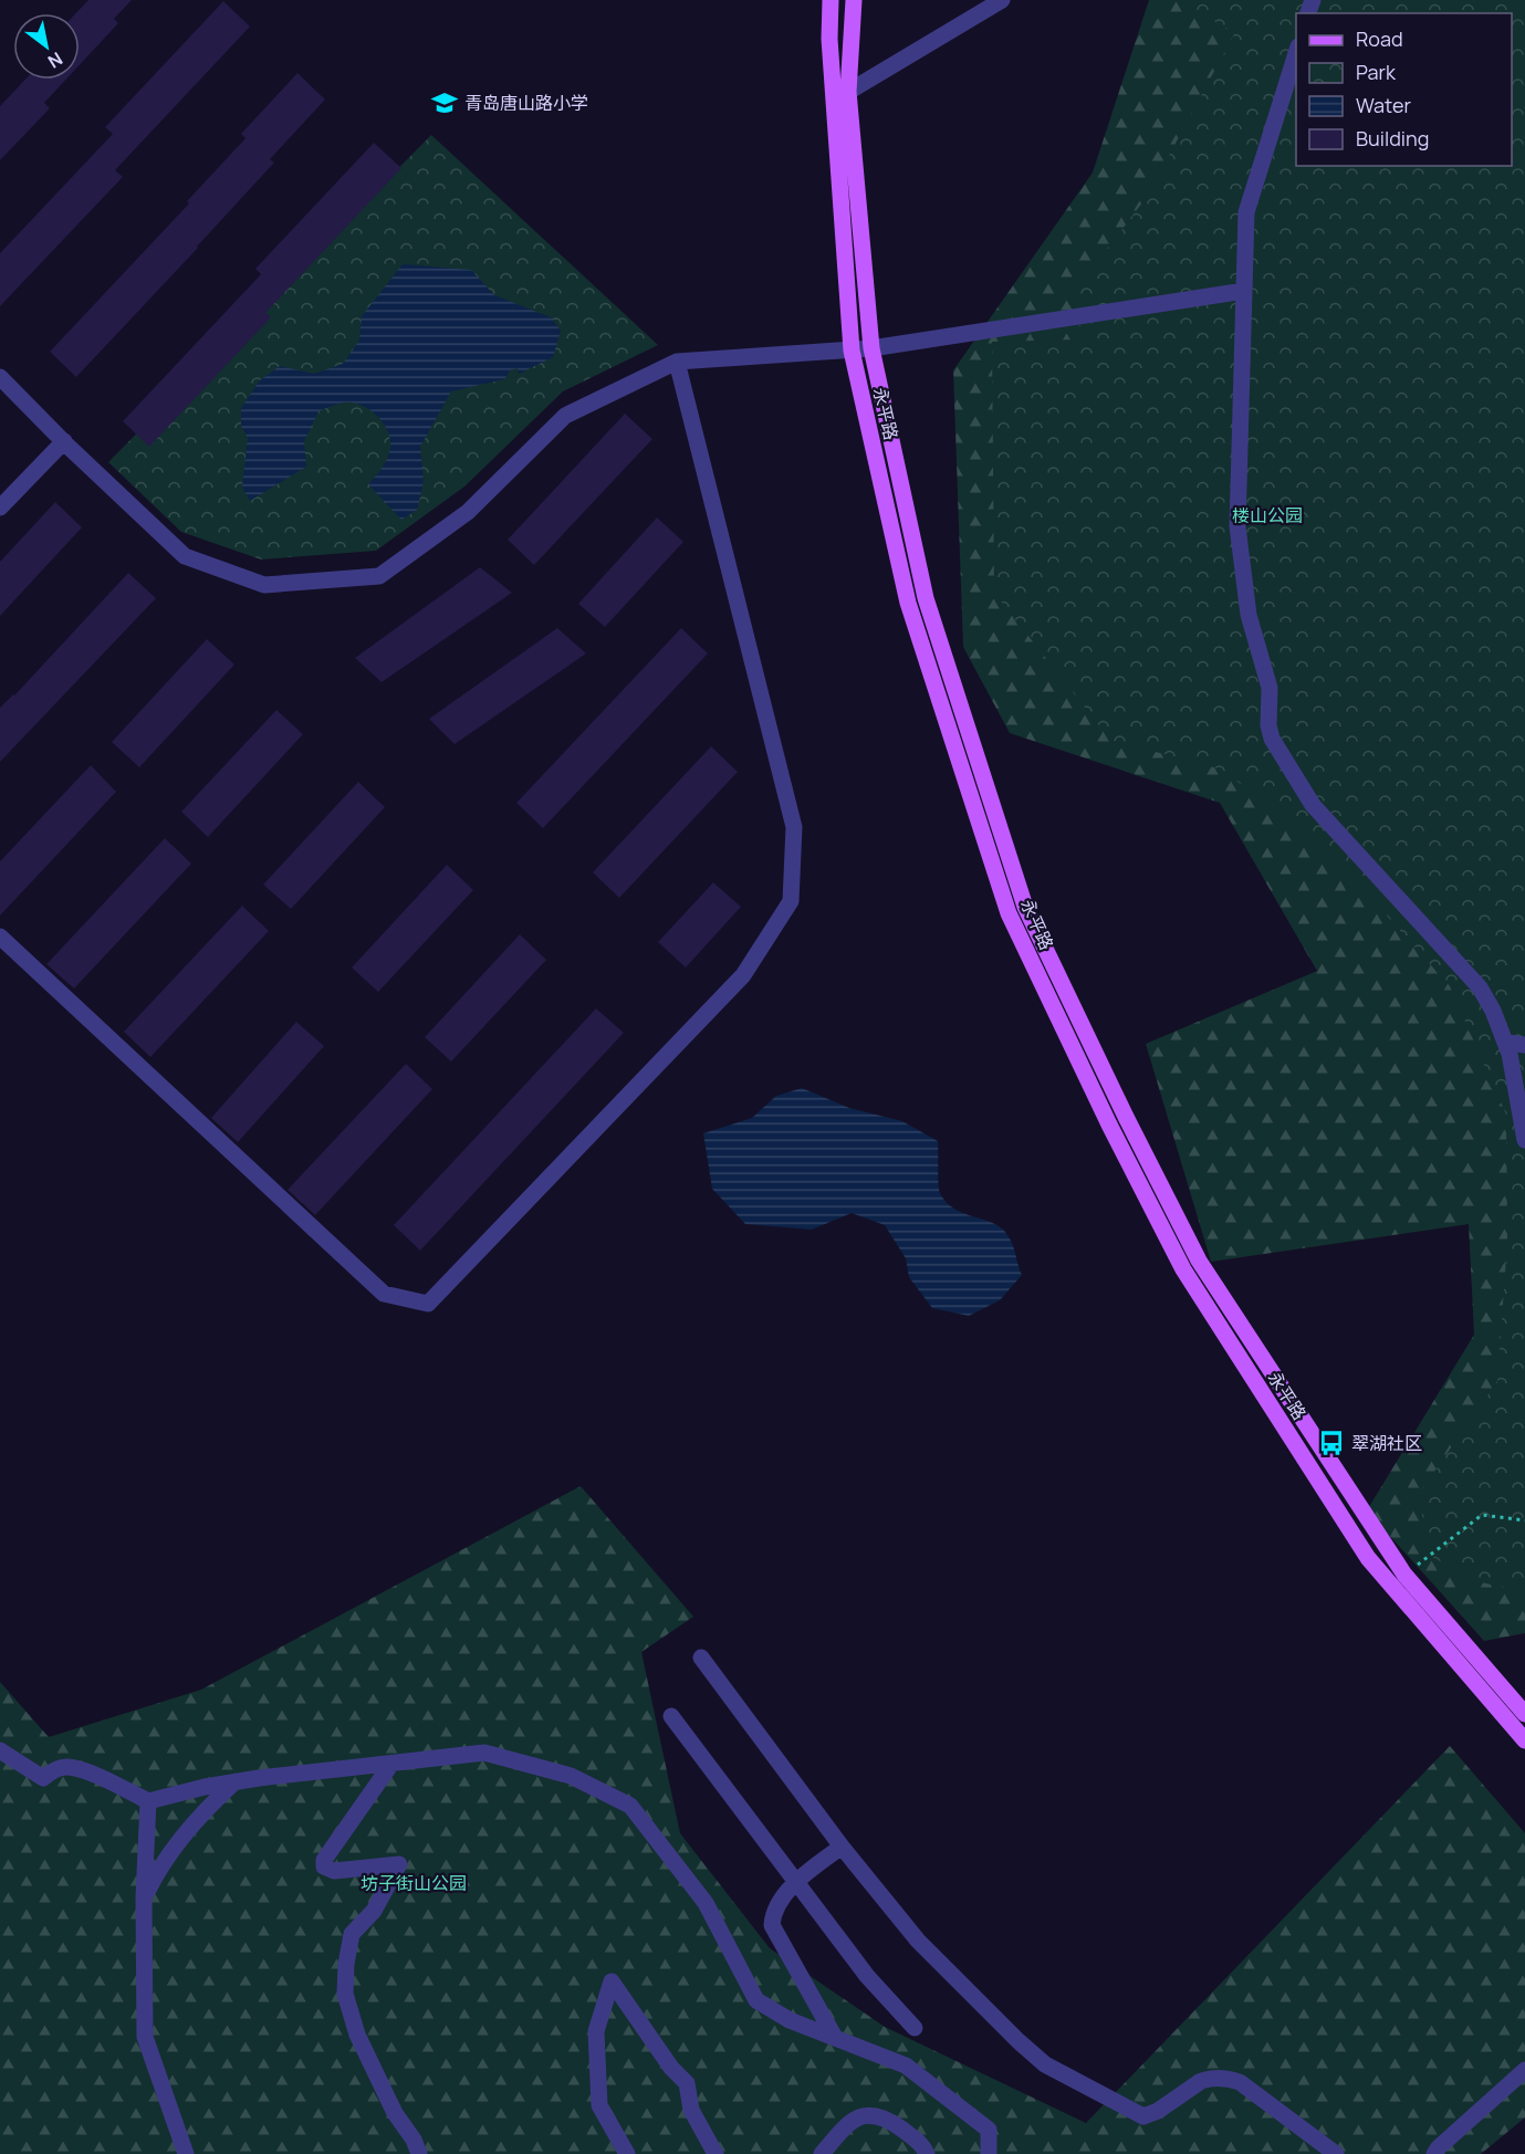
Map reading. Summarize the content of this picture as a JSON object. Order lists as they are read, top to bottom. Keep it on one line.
{"streets":{"main road":["永平路"]},"parks":["楼山公园","坊子街山公园"],"places":{"school or university":["青岛唐山路小学"],"bus stop":["翠湖社区"]},"legend":["Road","Park","Water","Building"],"north":"bottom right"}
